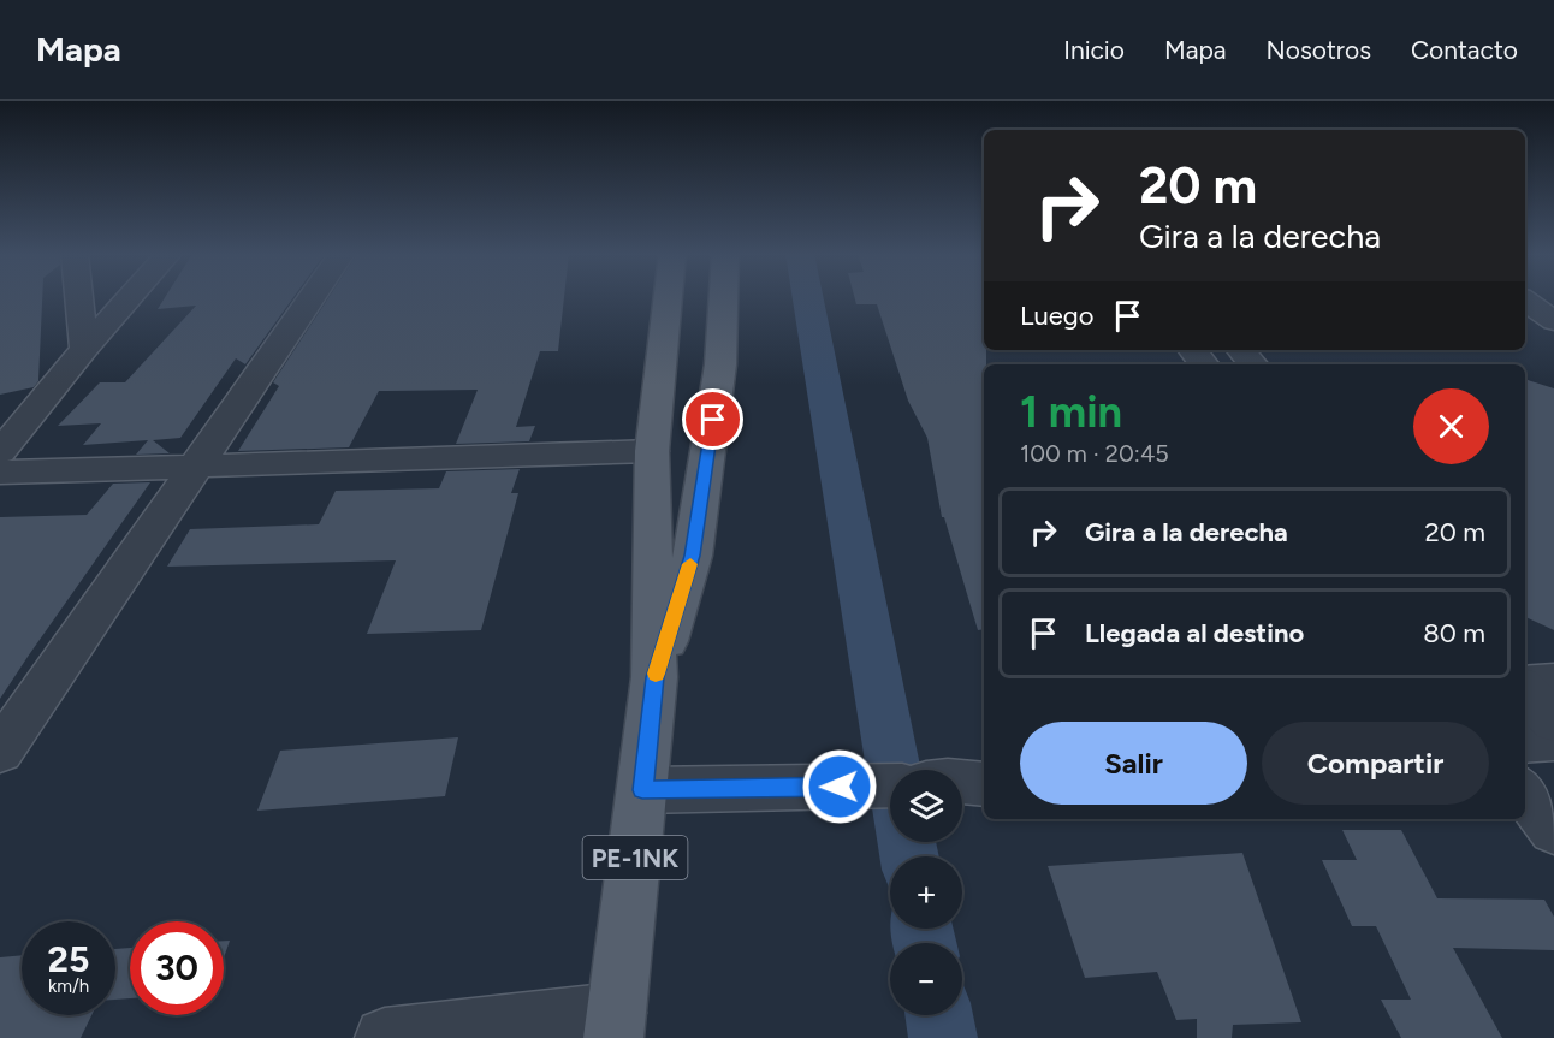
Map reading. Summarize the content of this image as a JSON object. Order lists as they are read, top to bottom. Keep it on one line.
{"streets":{"main road":["PE-1NK"]},"page":{"header":"Mapa","nav":["Inicio","Mapa","Nosotros","Contacto"],"turn":["20 m","Gira a la derecha"],"then":"Luego","heading":["1 min","100 m · 20:45"],"list":[{"name":"Gira a la derecha","value":"20 m"},{"name":"Llegada al destino","value":"80 m"}],"buttons":["Salir","Compartir"],"map_buttons":["+","−"],"speed":"25 km/h","limit":"30"}}
